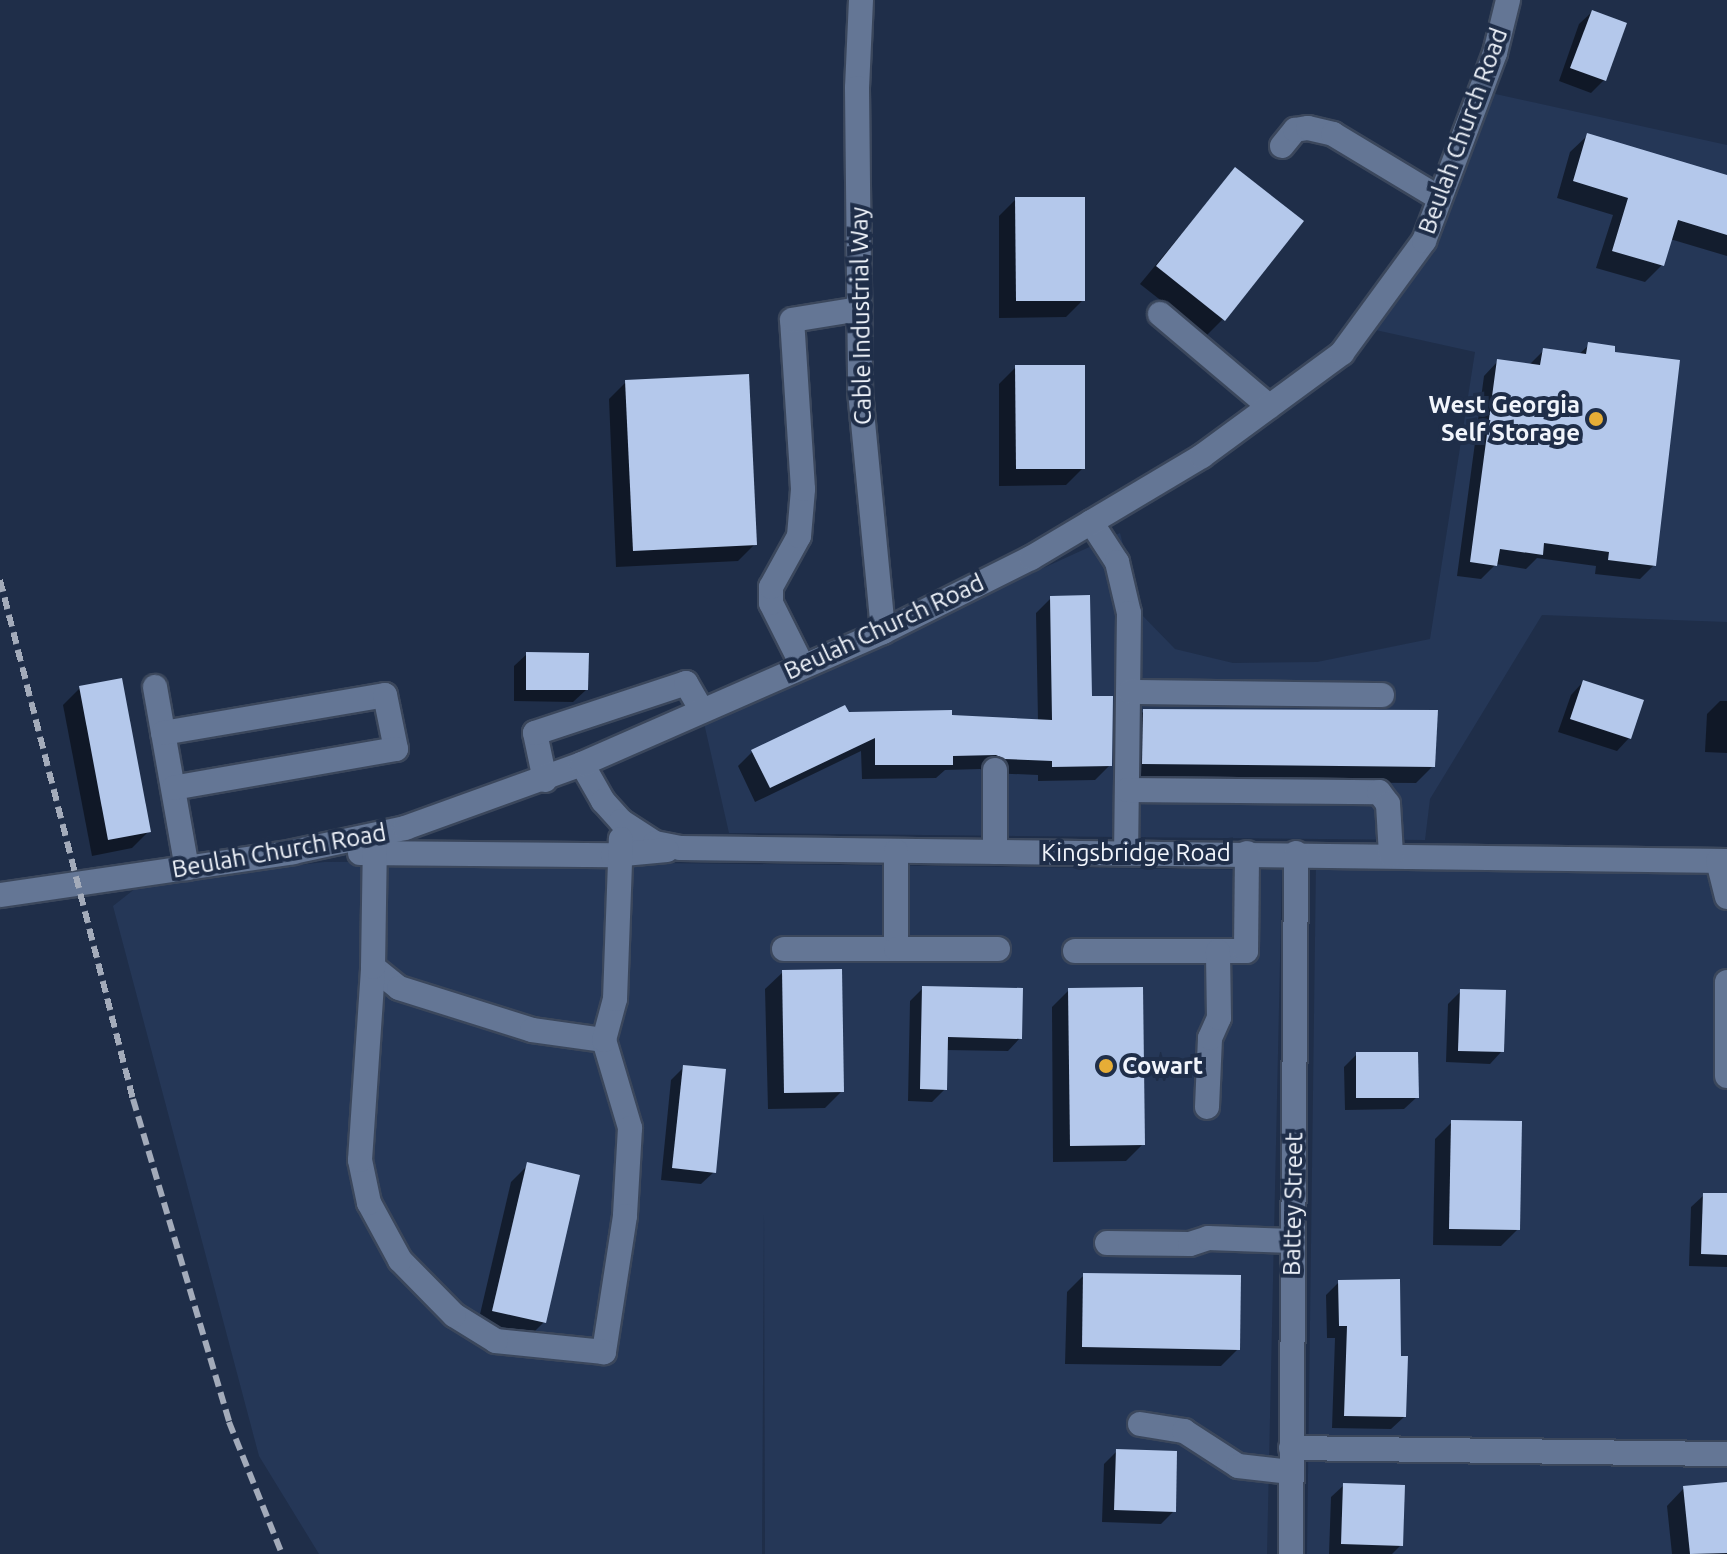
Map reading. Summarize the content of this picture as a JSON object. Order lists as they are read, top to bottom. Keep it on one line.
{"streets":{"street":["Beulah Church Road","Cable Industrial Way","Kingsbridge Road","Battey Street"]},"crossings":[["Beulah Church Road","Cable Industrial Way"],["Beulah Church Road","Kingsbridge Road"],["Kingsbridge Road","Battey Street"]],"places":["West Georgia Self Storage","Cowart"]}
